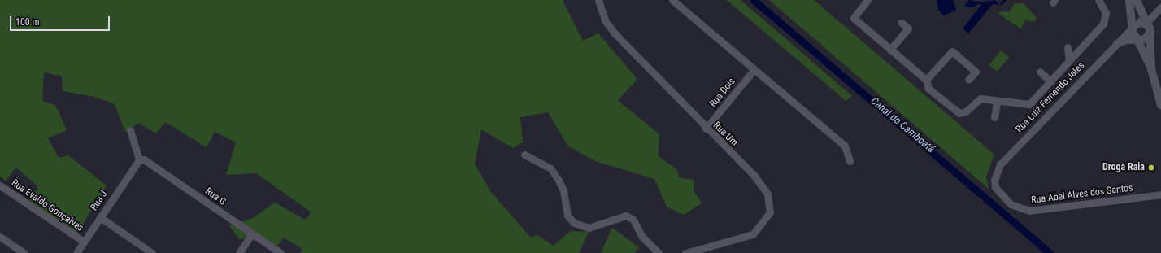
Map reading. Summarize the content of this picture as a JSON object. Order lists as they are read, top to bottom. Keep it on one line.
{"streets":{"street":["Rua Dois","Rua Luiz Fernando Jales","Rua Um","Rua Abel Alves dos Santos","Rua G","Rua J","Rua Evaldo Gonçalves"]},"crossings":[["Rua Dois","Rua Um"],["Rua Luiz Fernando Jales","Rua Abel Alves dos Santos"],["Rua G","Rua J"],["Rua J","Rua Evaldo Gonçalves"]],"water":["Canal do Camboatá"],"places":["Droga Raia"],"scale_bar":"100 m"}
